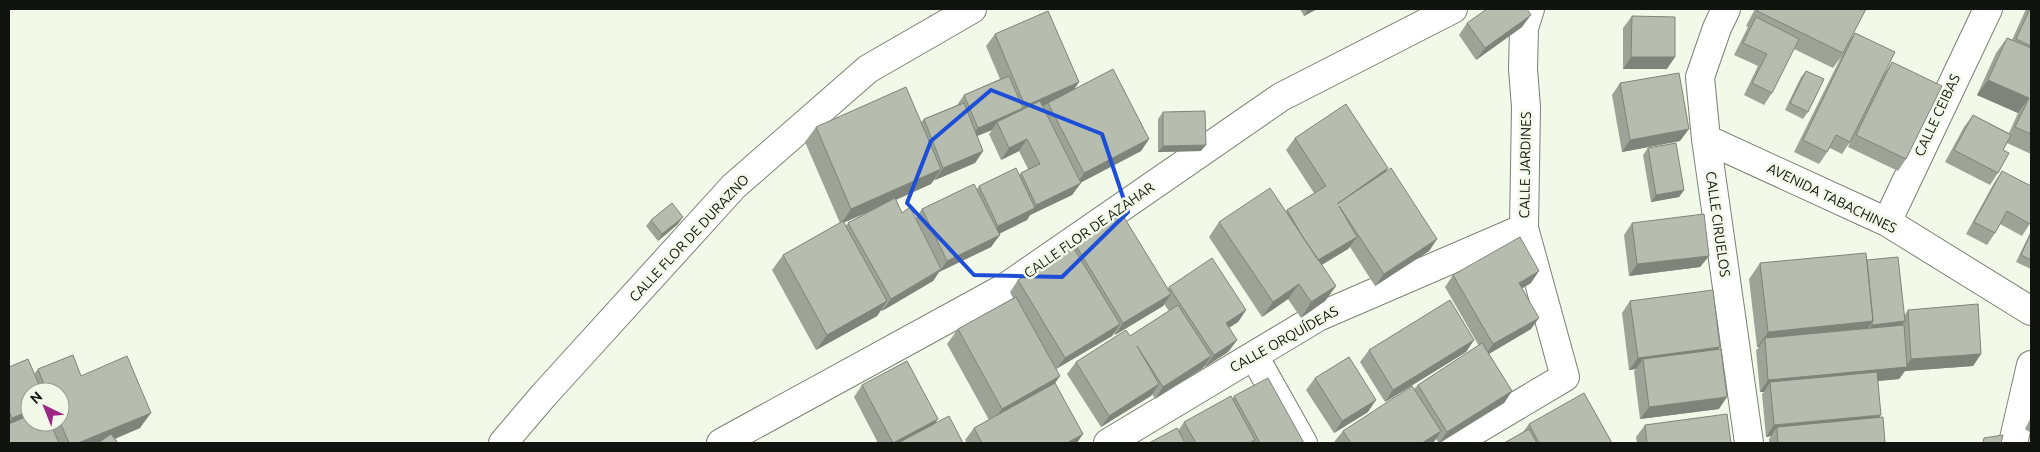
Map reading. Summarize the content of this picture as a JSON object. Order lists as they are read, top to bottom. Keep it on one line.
{"streets":{"street":["CALLE CEIBAS","CALLE JARDINES","AVENIDA TABACHINES","CALLE CIRUELOS","CALLE FLOR DE AZAHAR","CALLE FLOR DE DURAZNO","CALLE ORQUÍDEAS"]},"crossings":[["CALLE CEIBAS","AVENIDA TABACHINES"],["CALLE JARDINES","CALLE ORQUÍDEAS"],["AVENIDA TABACHINES","CALLE CIRUELOS"]],"north":"top left"}
